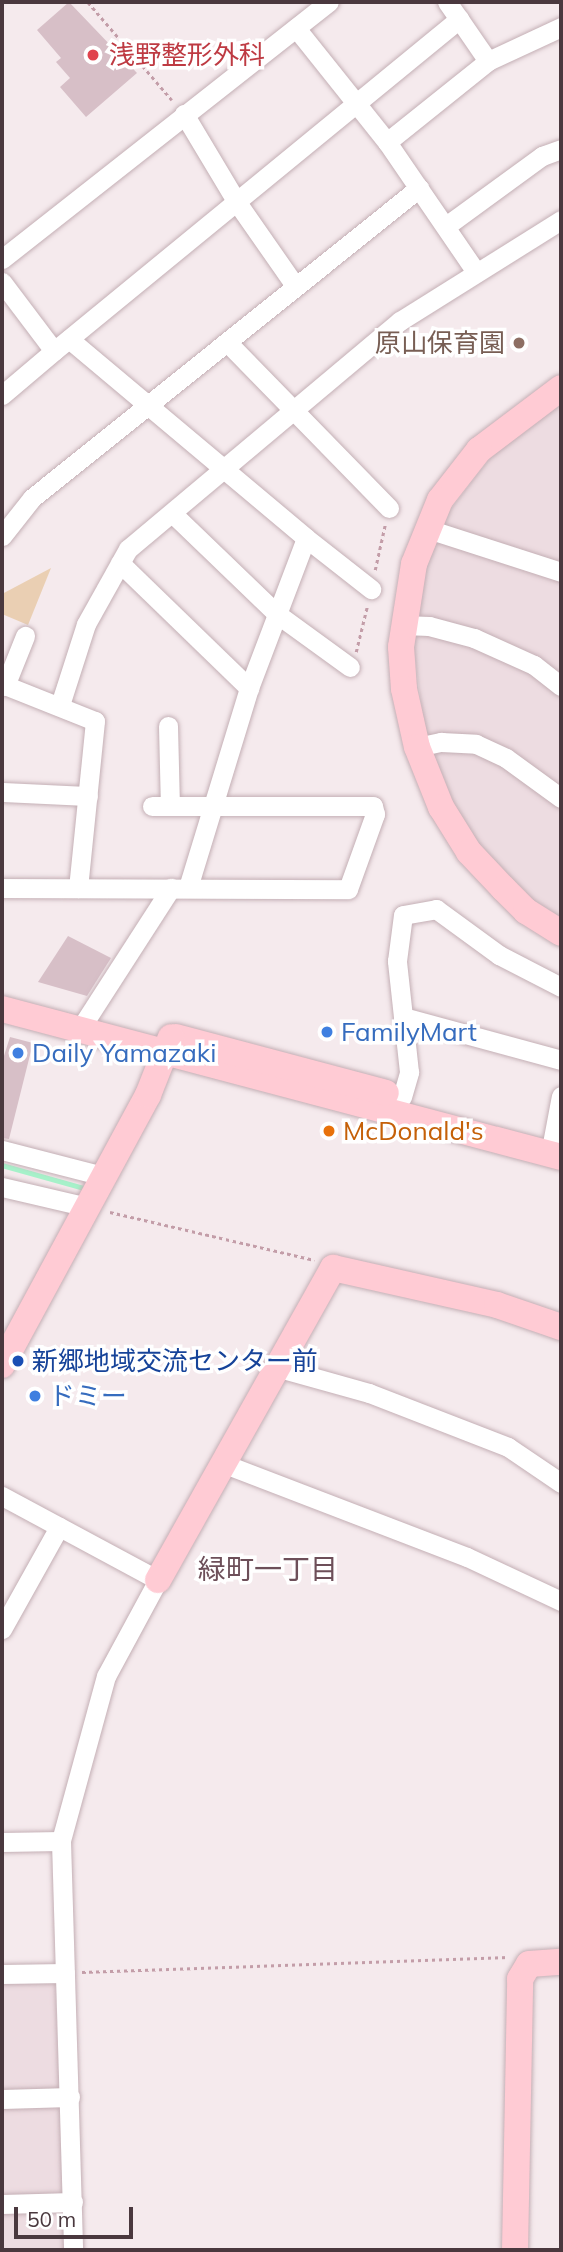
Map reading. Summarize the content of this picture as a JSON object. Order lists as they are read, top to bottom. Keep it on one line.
{"districts":["緑町一丁目"],"places":["浅野整形外科","原山保育園","FamilyMart","Daily Yamazaki","McDonald's","新郷地域交流センター前","ドミー"],"scale_bar":"50 m"}
